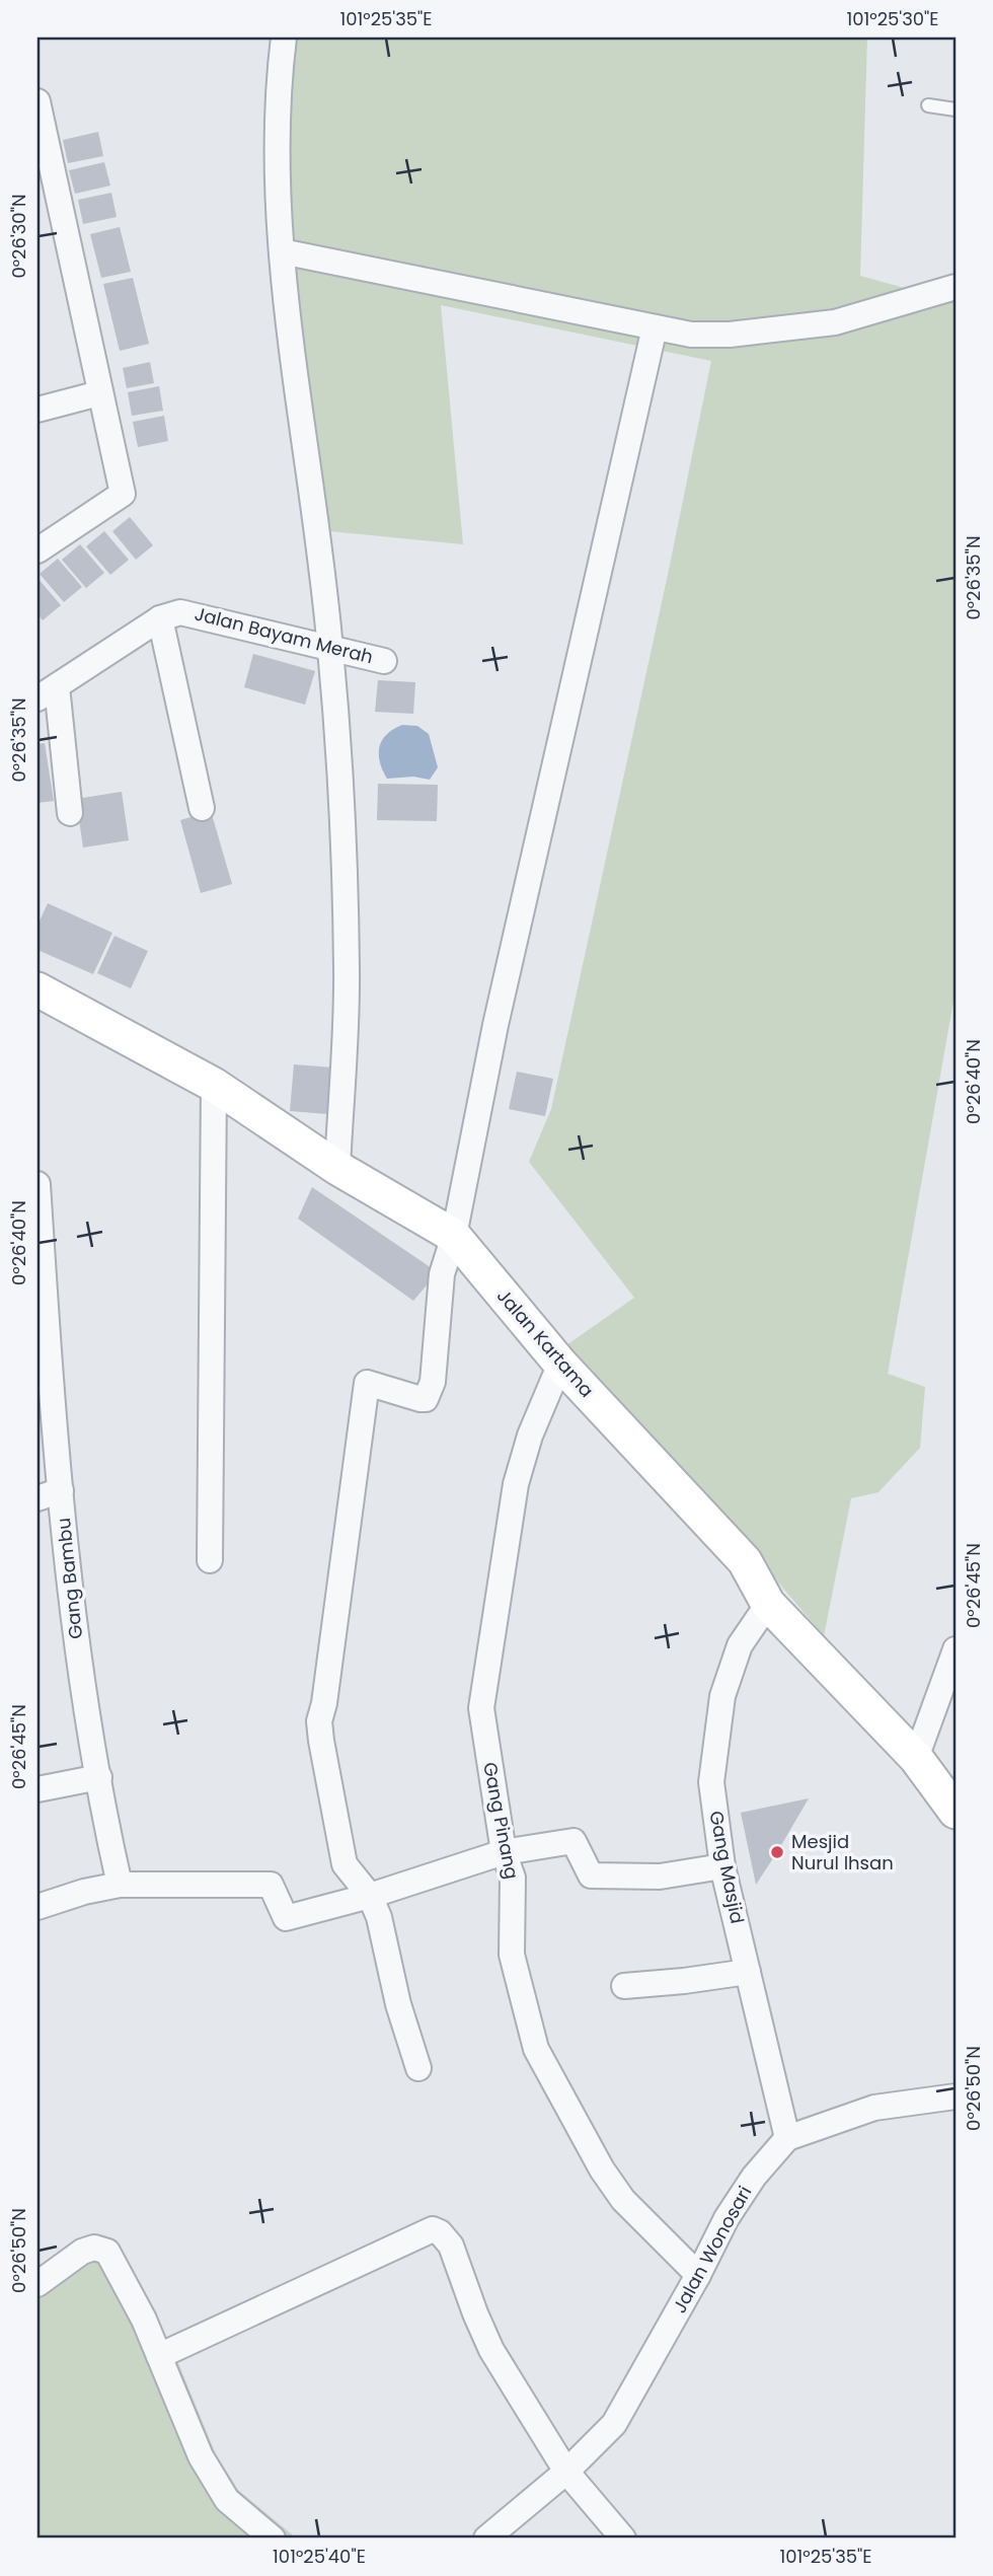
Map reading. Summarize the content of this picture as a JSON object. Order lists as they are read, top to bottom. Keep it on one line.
{"streets":{"main road":["Jalan Kartama"],"street":["Jalan Bayam Merah","Gang Bambu","Gang Pinang","Gang Masjid","Jalan Wonosari"]},"crossings":[["Jalan Kartama","Gang Pinang"],["Jalan Kartama","Gang Masjid"],["Gang Pinang","Jalan Wonosari"],["Gang Masjid","Jalan Wonosari"]],"places":["Mesjid Nurul Ihsan"],"coordinates":["101°25'35\"E","101°25'30\"E","0°26'30\"N","0°26'35\"N","0°26'40\"N","0°26'45\"N","0°26'50\"N","101°25'40\"E"]}
